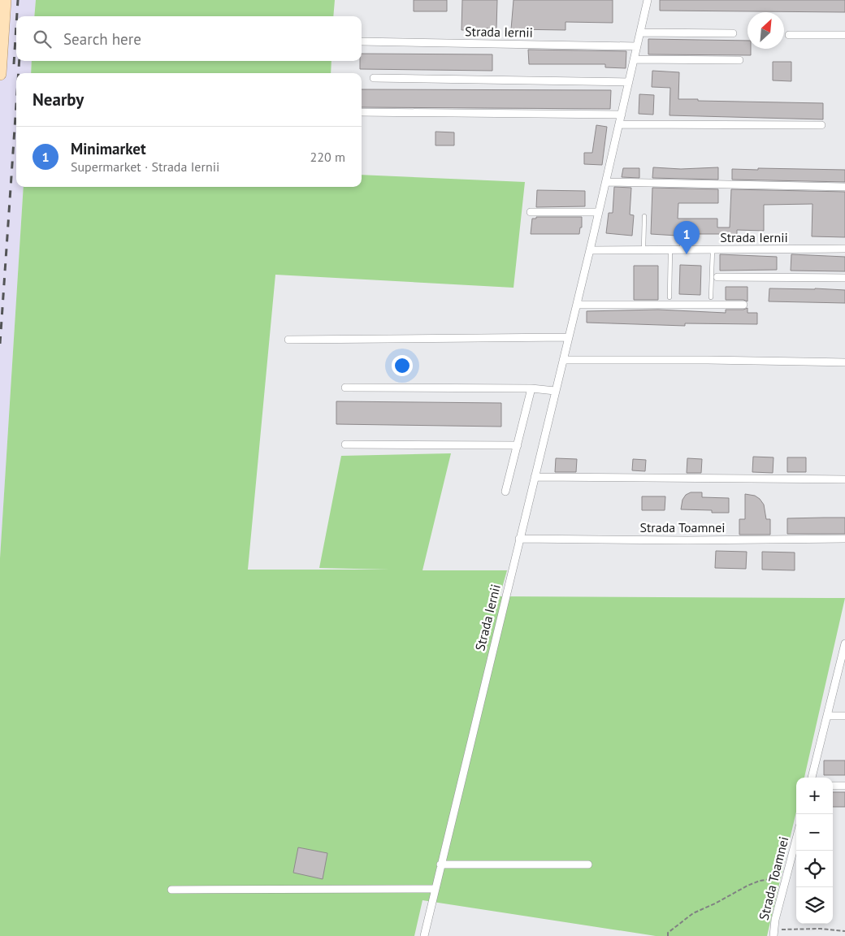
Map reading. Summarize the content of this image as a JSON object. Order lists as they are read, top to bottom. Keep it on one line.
{"streets":{"street":["Strada Iernii","Strada Toamnei"]},"crossings":[["Strada Iernii","Strada Toamnei"]],"north":"top right","page":{"search":"Search here","heading":"Nearby","list":[{"mark":"1","name":"Minimarket","note":"Supermarket · Strada Iernii","value":"220 m"}],"pins":"1","map_buttons":["+","−"]}}
